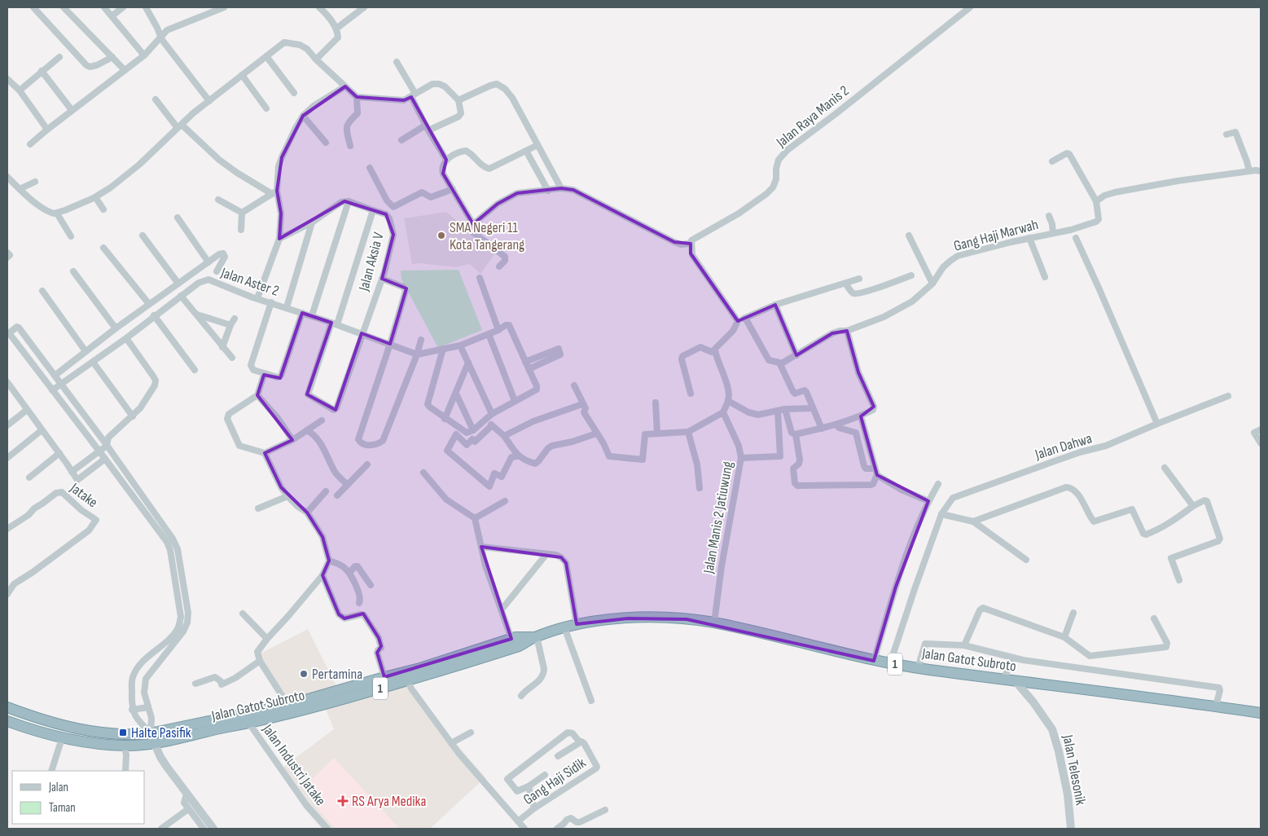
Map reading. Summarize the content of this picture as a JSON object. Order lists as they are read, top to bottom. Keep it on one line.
{"streets":{"highway":["Jalan Gatot Subroto","1"],"street":["Jalan Raya Manis 2","Gang Haji Marwah","Jalan Aksia V","Jalan Aster 2","Jalan Dahwa","Jatake","Jalan Manis 2 Jatiuwung","Jalan Industri Jatake","Jalan Telesonik","Gang Haji Sidik"]},"crossings":[["Jalan Aksia V","Jalan Aster 2"],["Jalan Dahwa","Jalan Gatot Subroto"],["Jalan Manis 2 Jatiuwung","Jalan Gatot Subroto"],["Jalan Gatot Subroto","Jalan Industri Jatake"],["Jalan Gatot Subroto","Jalan Telesonik"]],"places":{"other":["SMA Negeri 11 Kota Tangerang","Pertamina"],"transit":["Halte Pasifik"],"health":["RS Arya Medika"]},"legend":["Jalan","Taman"]}
